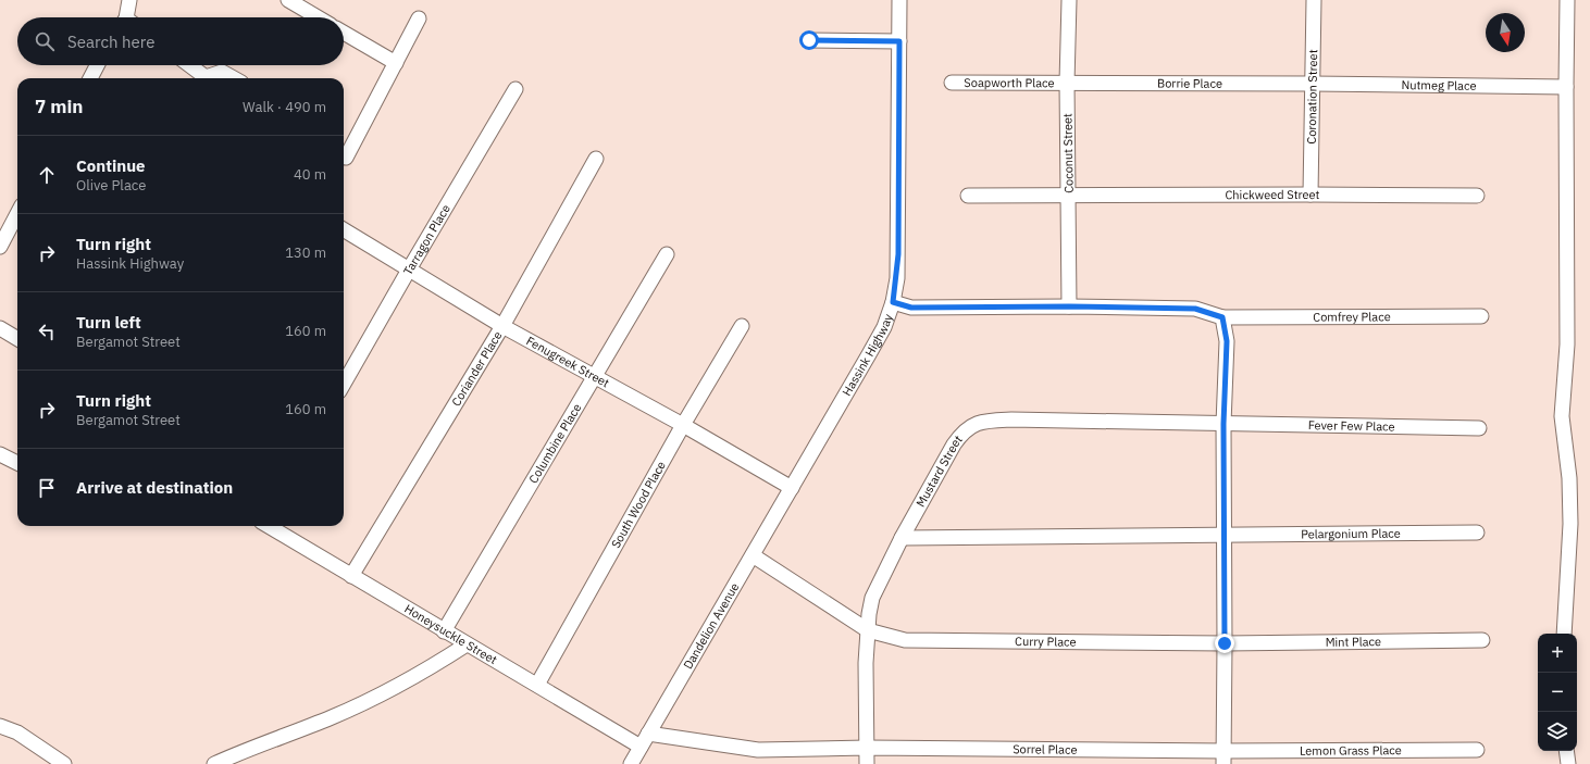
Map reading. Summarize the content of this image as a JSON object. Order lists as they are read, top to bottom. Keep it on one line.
{"streets":{"street":["Soapworth Place","Borrie Place","Nutmeg Place","Coronation Street","Coconut Street","Chickweed Street","Tarragon Place","Comfrey Place","Hassink Highway","Fenugreek Street","Coriander Place","Fever Few Place","Columbine Place","Mustard Street","South Wood Place","Pelargonium Place","Dandelion Avenue","Honeysuckle Street","Curry Place","Mint Place","Sorrel Place","Lemon Grass Place"]},"crossings":[["Soapworth Place","Borrie Place"],["Soapworth Place","Coconut Street"],["Borrie Place","Nutmeg Place"],["Borrie Place","Coronation Street"],["Borrie Place","Coconut Street"],["Nutmeg Place","Coronation Street"],["Coronation Street","Chickweed Street"],["Coconut Street","Chickweed Street"],["Coconut Street","Comfrey Place"],["Tarragon Place","Fenugreek Street"],["Comfrey Place","Hassink Highway"],["Hassink Highway","Fenugreek Street"],["Hassink Highway","Dandelion Avenue"],["Fenugreek Street","Coriander Place"],["Fenugreek Street","Columbine Place"],["Fenugreek Street","South Wood Place"],["Fenugreek Street","Dandelion Avenue"],["Coriander Place","Honeysuckle Street"],["Fever Few Place","Mustard Street"],["Columbine Place","Honeysuckle Street"],["Mustard Street","Pelargonium Place"],["Mustard Street","Curry Place"],["Mustard Street","Sorrel Place"],["South Wood Place","Honeysuckle Street"],["Dandelion Avenue","Honeysuckle Street"],["Dandelion Avenue","Curry Place"],["Dandelion Avenue","Sorrel Place"],["Curry Place","Mint Place"],["Sorrel Place","Lemon Grass Place"]],"north":"bottom","page":{"search":"Search here","heading":["7 min","Walk · 490 m"],"list":[["Continue","Olive Place","40 m"],["Turn right","Hassink Highway","130 m"],["Turn left","Bergamot Street","160 m"],["Turn right","Bergamot Street","160 m"],"Arrive at destination"],"map_buttons":["+","−"]}}
